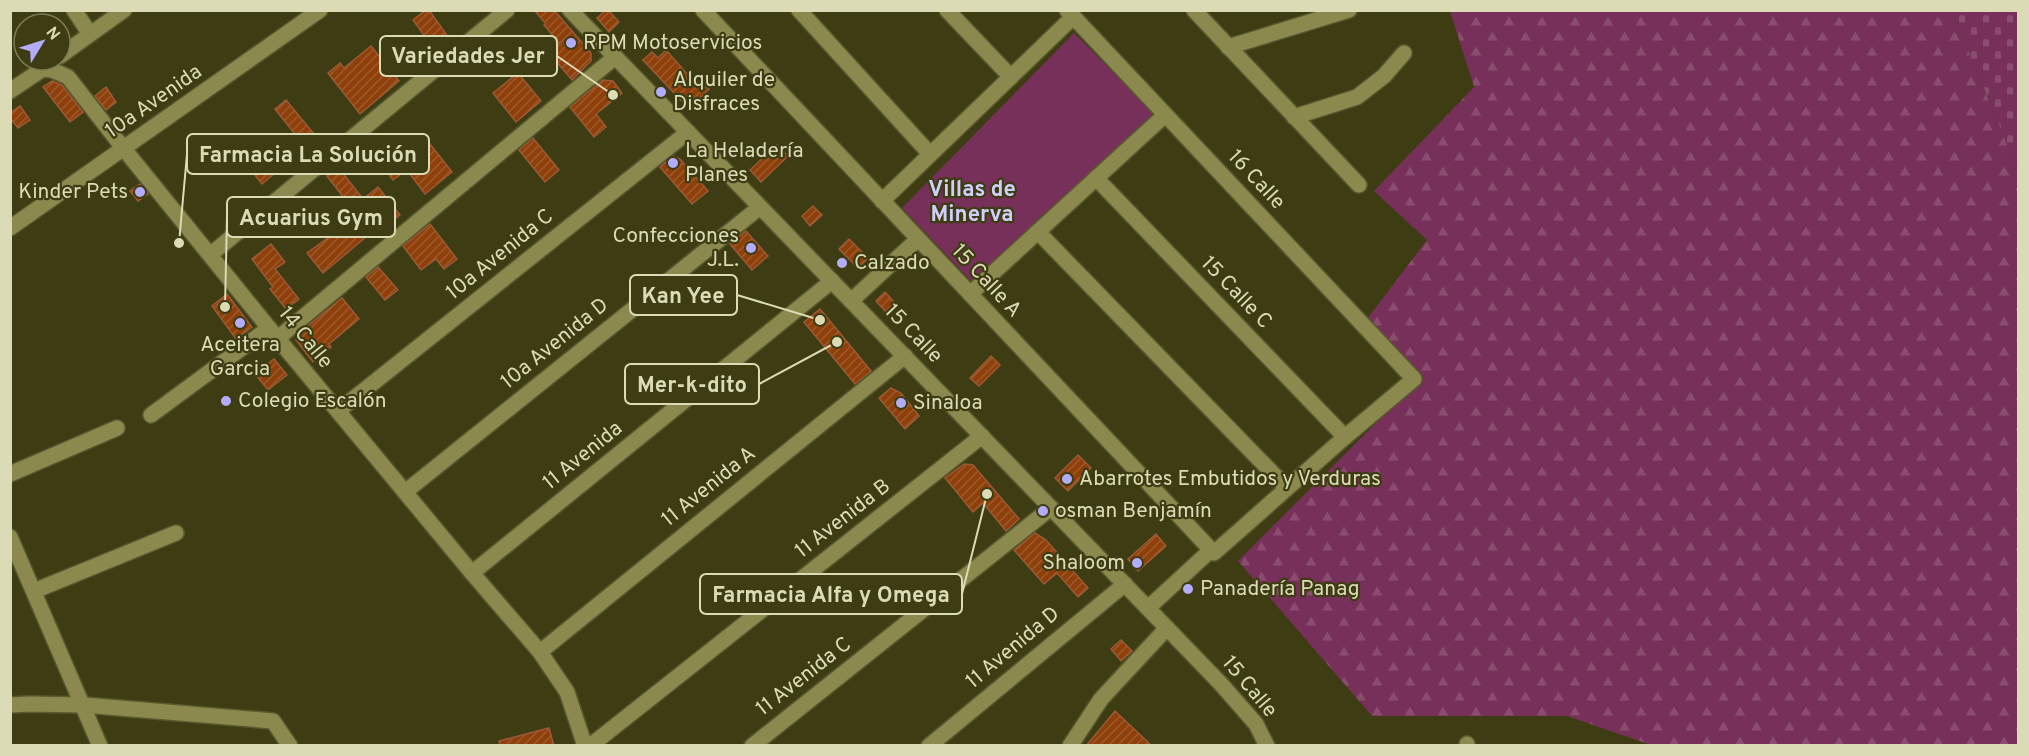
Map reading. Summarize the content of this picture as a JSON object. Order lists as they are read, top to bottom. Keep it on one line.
{"streets":{"street":["10a Avenida","16 Calle","10a Avenida C","15 Calle A","15 Calle C","15 Calle","14 Calle","10a Avenida D","11 Avenida","11 Avenida A","11 Avenida B","11 Avenida D","11 Avenida C"]},"crossings":[["10a Avenida","14 Calle"],["16 Calle","15 Calle C"],["10a Avenida C","15 Calle"],["10a Avenida C","14 Calle"],["15 Calle","10a Avenida D"],["15 Calle","11 Avenida"],["15 Calle","11 Avenida A"],["15 Calle","11 Avenida B"],["15 Calle","11 Avenida D"],["15 Calle","11 Avenida C"],["14 Calle","10a Avenida D"],["14 Calle","11 Avenida"],["14 Calle","11 Avenida A"],["14 Calle","11 Avenida B"]],"districts":["Villas de Minerva"],"places":["RPM Motoservicios","Alquiler de Disfraces","Variedades Jer","La Heladería Planes","Kinder Pets","Farmacia La Solución","Confecciones J.L.","Calzado","Acuarius Gym","Kan Yee","Aceitera Garcia","Mer-k-dito","Colegio Escalón","Sinaloa","Abarrotes Embutidos y Verduras","Farmacia Alfa y Omega","osman Benjamín","Shaloom","Panadería Panag"],"north":"top right"}
